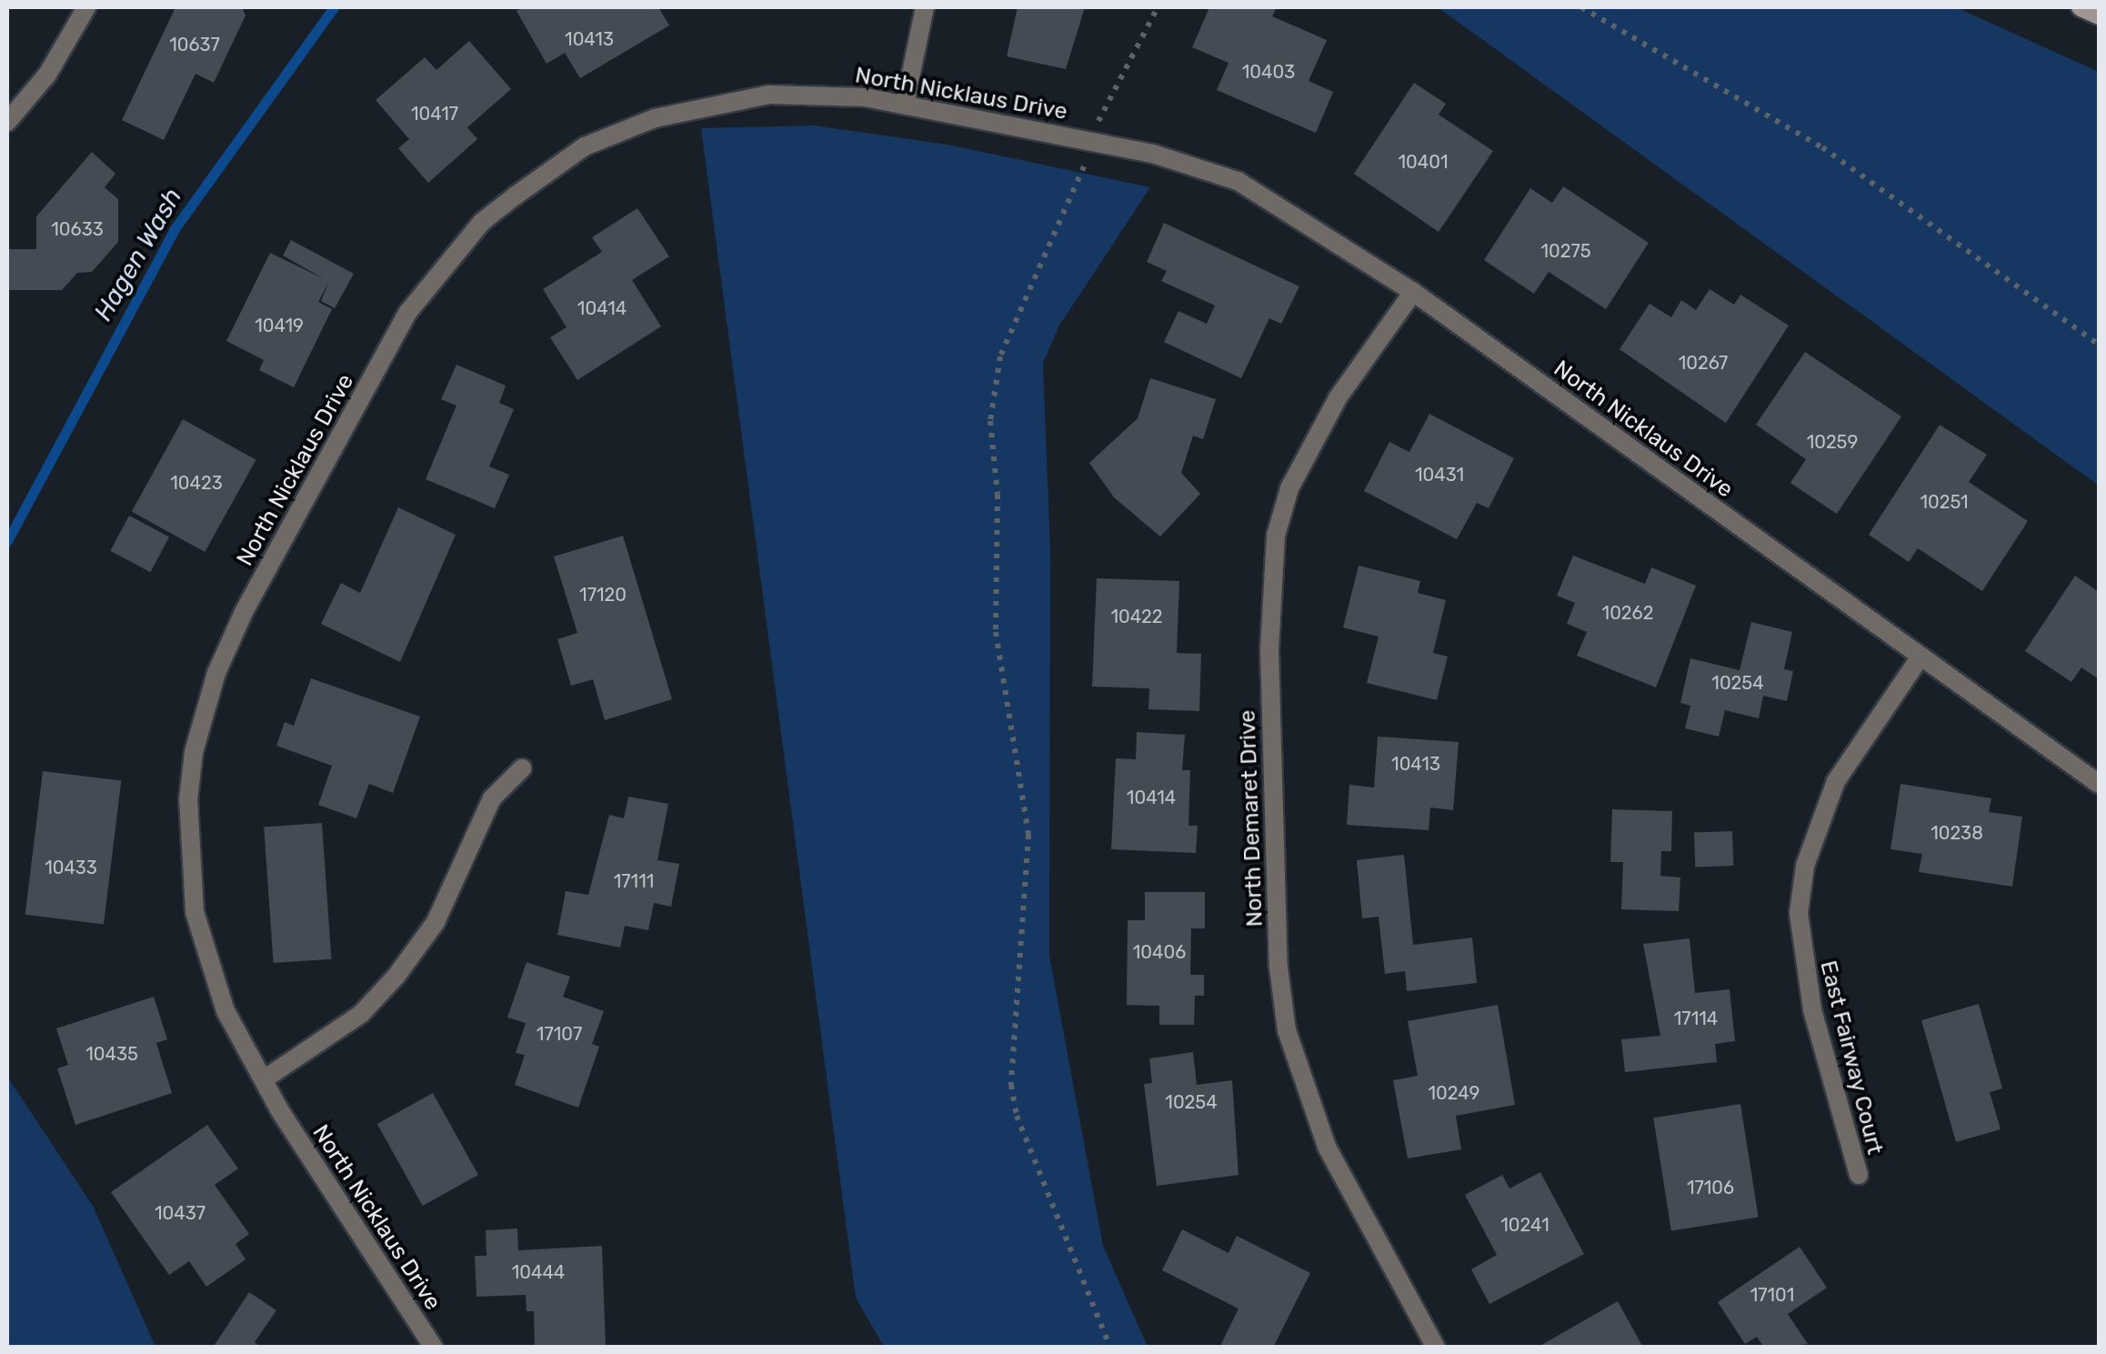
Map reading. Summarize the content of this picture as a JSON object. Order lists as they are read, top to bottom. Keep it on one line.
{"streets":{"street":["North Nicklaus Drive","North Demaret Drive","East Fairway Court"]},"crossings":[["North Nicklaus Drive","North Demaret Drive"],["North Nicklaus Drive","East Fairway Court"]],"water":["Hagen Wash"],"house_numbers":["10413","10637","10403","10417","10401","10633","10275","10414","10419","10267","10259","10431","10423","10251","17120","10262","10422","10254","10413","10414","10238","10433","17111","10406","17114","17107","10435","10249","10254","17106","10437","10241","10444","17101"]}
